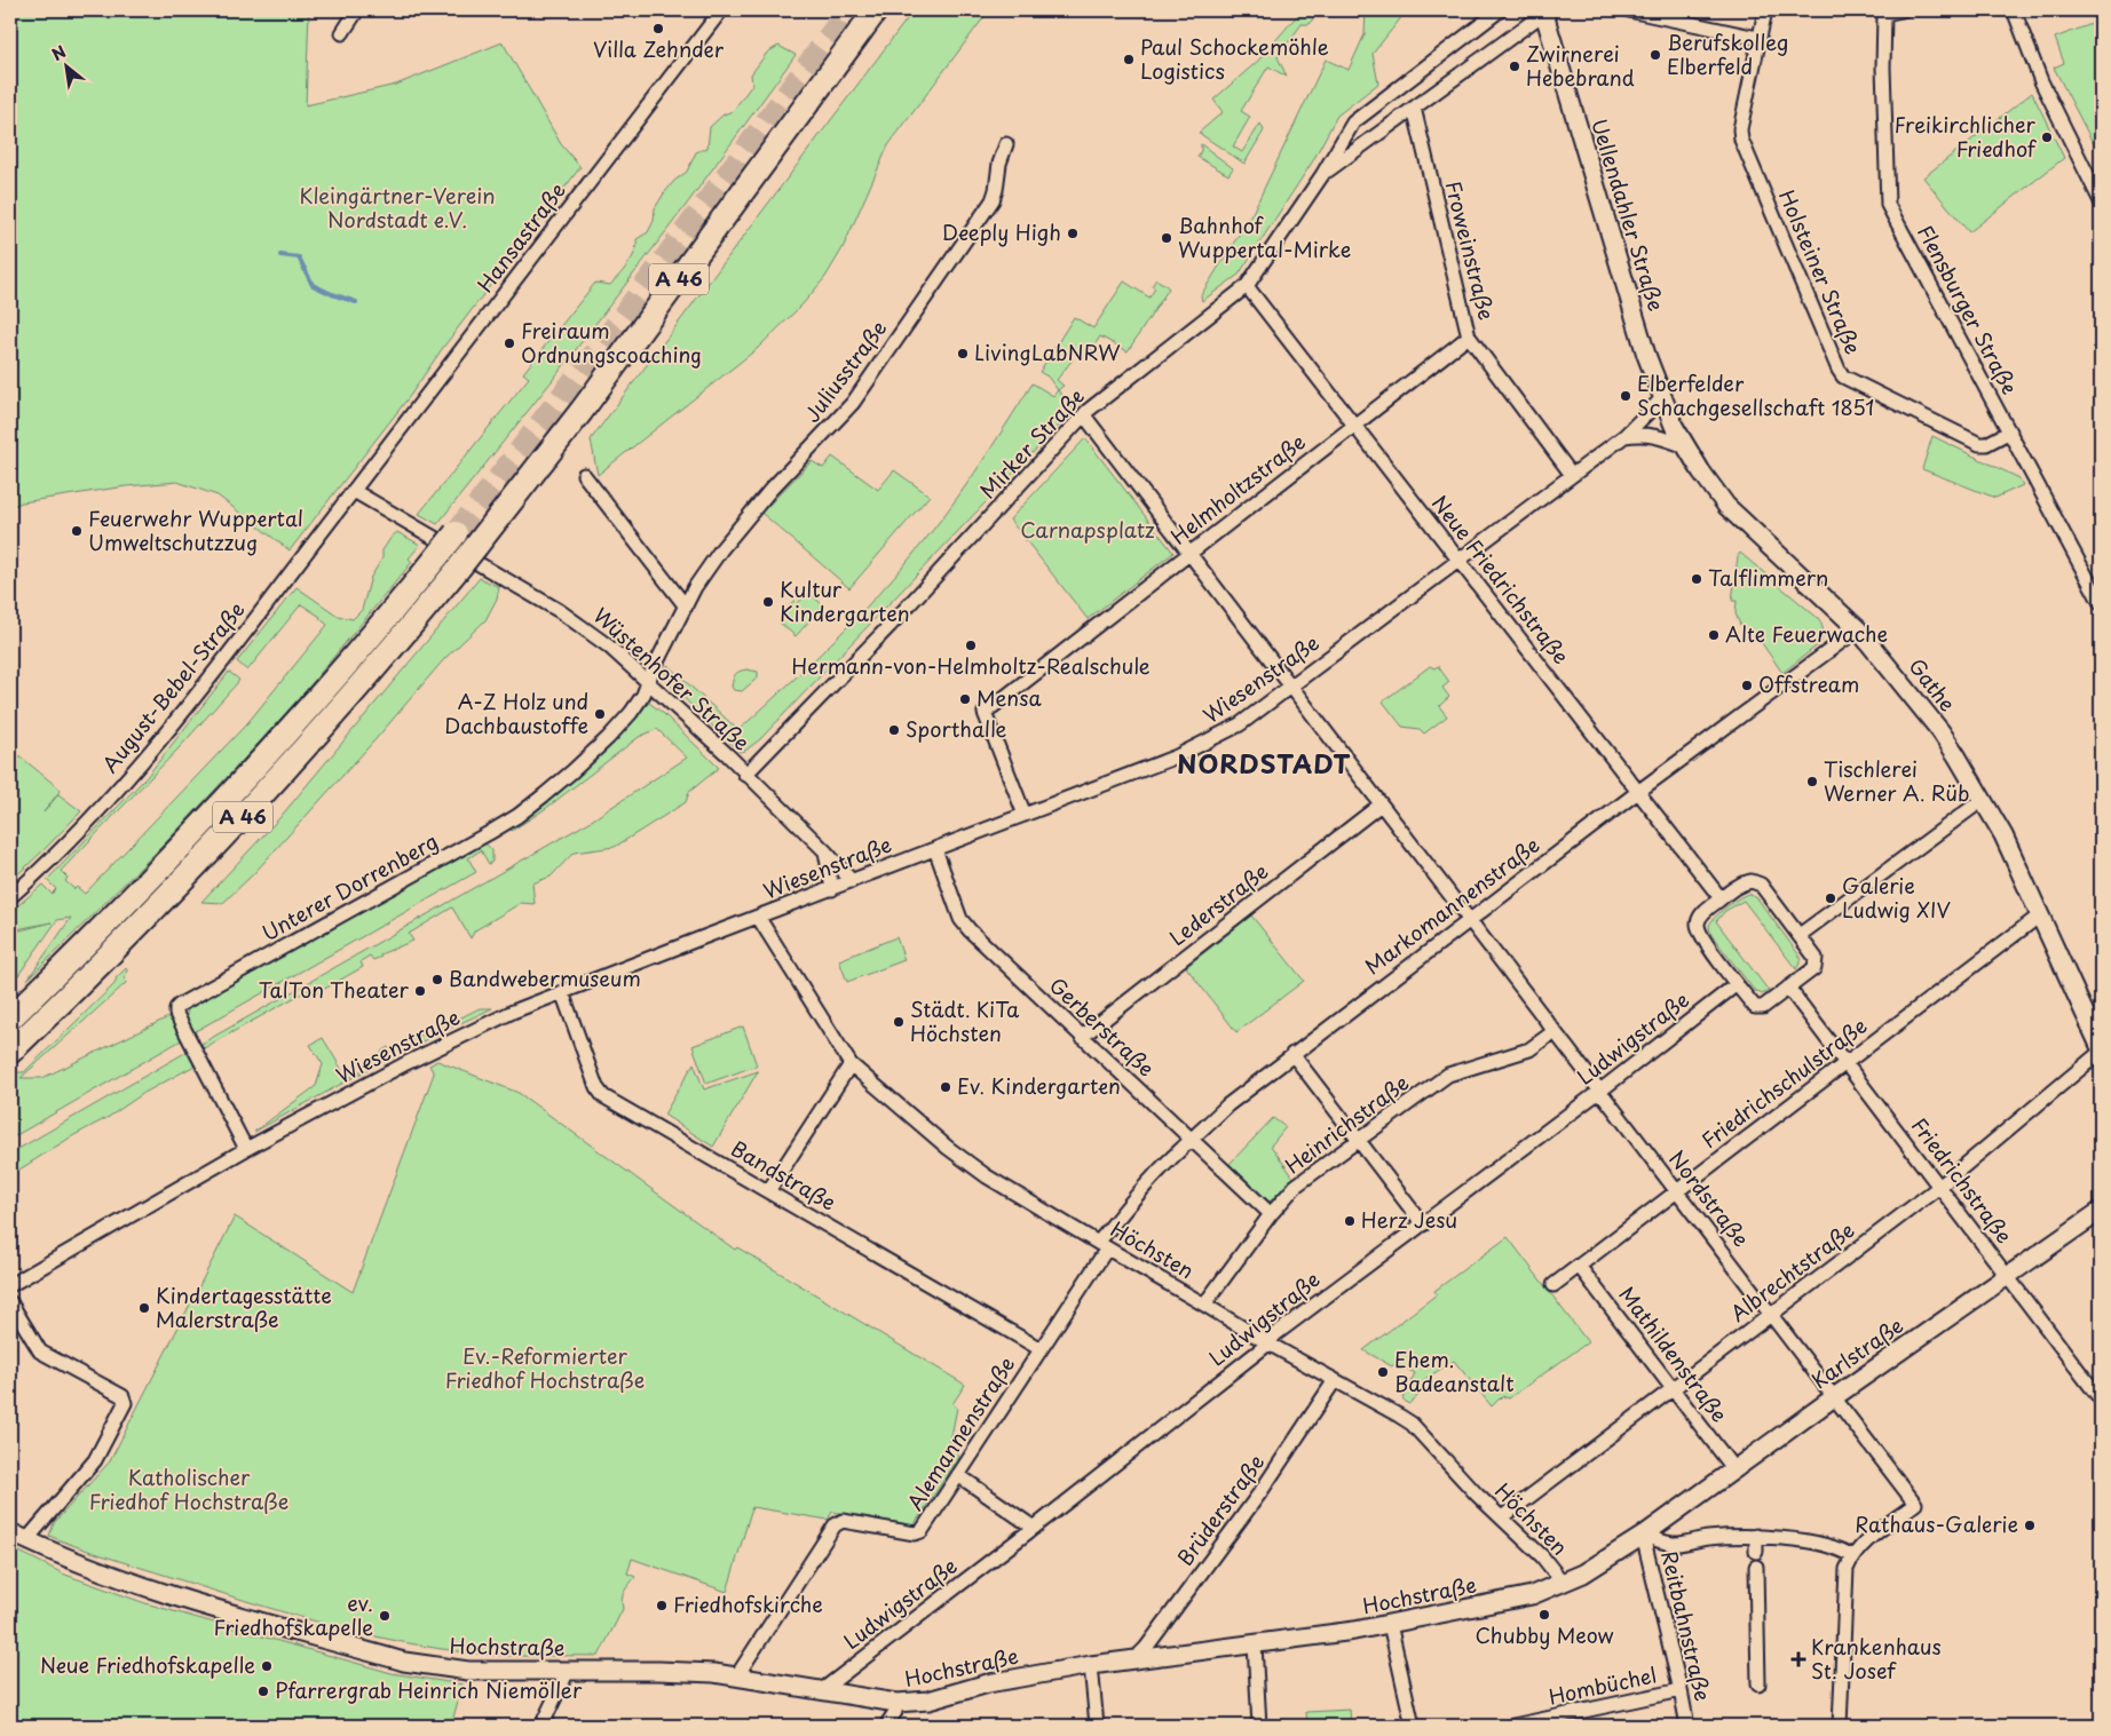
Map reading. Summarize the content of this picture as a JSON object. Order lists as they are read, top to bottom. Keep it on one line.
{"streets":{"highway":["A 46"],"main road":["Uellendahler Straße","Gathe","Karlstraße","Hochstraße"],"street":["Hansastraße","Froweinstraße","Holsteiner Straße","Flensburger Straße","Juliusstraße","Mirker Straße","Helmholtzstraße","Neue Friedrichstraße","Wüstenhofer Straße","Wiesenstraße","August-Bebel-Straße","Unterer Dorrenberg","Lederstraße","Markomannenstraße","Gerberstraße","Ludwigstraße","Friedrichschulstraße","Heinrichstraße","Bandstraße","Friedrichstraße","Nordstraße","Höchsten","Albrechtstraße","Mathildenstraße","Alemannenstraße","Brüderstraße","Reitbahnstraße","Hombüchel"]},"crossings":[["Uellendahler Straße","Wiesenstraße"],["Uellendahler Straße","Gathe"],["Hansastraße","Wüstenhofer Straße"],["Hansastraße","August-Bebel-Straße"],["Froweinstraße","Helmholtzstraße"],["Froweinstraße","Wiesenstraße"],["Holsteiner Straße","Flensburger Straße"],["Juliusstraße","Wüstenhofer Straße"],["Juliusstraße","Unterer Dorrenberg"],["Mirker Straße","Neue Friedrichstraße"],["Mirker Straße","Wüstenhofer Straße"],["Mirker Straße","Nordstraße"],["Helmholtzstraße","Neue Friedrichstraße"],["Helmholtzstraße","Wiesenstraße"],["Helmholtzstraße","Nordstraße"],["Neue Friedrichstraße","Wiesenstraße"],["Neue Friedrichstraße","Markomannenstraße"],["Wüstenhofer Straße","Wiesenstraße"],["Wüstenhofer Straße","August-Bebel-Straße"],["Wüstenhofer Straße","Unterer Dorrenberg"],["Wiesenstraße","Gathe"],["Wiesenstraße","Unterer Dorrenberg"],["Wiesenstraße","Gerberstraße"],["Wiesenstraße","Bandstraße"],["Wiesenstraße","Nordstraße"],["Wiesenstraße","Höchsten"],["Gathe","Markomannenstraße"],["Gathe","Friedrichschulstraße"],["Gathe","Albrechtstraße"],["Lederstraße","Gerberstraße"],["Lederstraße","Nordstraße"],["Markomannenstraße","Gerberstraße"],["Markomannenstraße","Nordstraße"],["Markomannenstraße","Höchsten"],["Markomannenstraße","Alemannenstraße"],["Gerberstraße","Heinrichstraße"],["Ludwigstraße","Nordstraße"],["Ludwigstraße","Höchsten"],["Ludwigstraße","Hochstraße"],["Friedrichschulstraße","Friedrichstraße"],["Friedrichschulstraße","Nordstraße"],["Friedrichschulstraße","Mathildenstraße"],["Heinrichstraße","Nordstraße"],["Heinrichstraße","Höchsten"],["Bandstraße","Alemannenstraße"],["Friedrichstraße","Albrechtstraße"],["Friedrichstraße","Karlstraße"],["Nordstraße","Albrechtstraße"],["Nordstraße","Karlstraße"],["Höchsten","Albrechtstraße"],["Höchsten","Alemannenstraße"],["Höchsten","Brüderstraße"],["Höchsten","Hochstraße"],["Albrechtstraße","Mathildenstraße"],["Karlstraße","Mathildenstraße"],["Karlstraße","Hochstraße"],["Karlstraße","Reitbahnstraße"],["Alemannenstraße","Hochstraße"],["Brüderstraße","Hochstraße"],["Hochstraße","Reitbahnstraße"],["Reitbahnstraße","Hombüchel"]],"districts":["NORDSTADT"],"parks":["Kleingärtner-Verein Nordstadt e.V.","Carnapsplatz","Ev.-Reformierter Friedhof Hochstraße","Katholischer Friedhof Hochstraße"],"places":{"other":["Villa Zehnder","Berufskolleg Elberfeld","Paul Schockemöhle Logistics","Zwirnerei Hebebrand","Freikirchlicher Friedhof","Deeply High","Bahnhof Wuppertal-Mirke","Freiraum Ordnungscoaching","LivingLabNRW","Elberfelder Schachgesellschaft 1851","Feuerwehr Wuppertal Umweltschutzzug","Talflimmern","Kultur Kindergarten","Alte Feuerwache","Hermann-von-Helmholtz-Realschule","Offstream","Mensa","A-Z Holz und Dachbaustoffe","Sporthalle","Tischlerei Werner A. Rüb","Galerie Ludwig XIV","Bandwebermuseum","TalTon Theater","Städt. KiTa Höchsten","Ev. Kindergarten","Herz Jesu","Kindertagesstätte Malerstraße","Ehem. Badeanstalt","Rathaus-Galerie","Friedhofskirche","Chubby Meow","ev. Friedhofskapelle","Neue Friedhofskapelle","Pfarrergrab Heinrich Niemöller"],"health":["Krankenhaus St. Josef"]},"north":"top left"}
